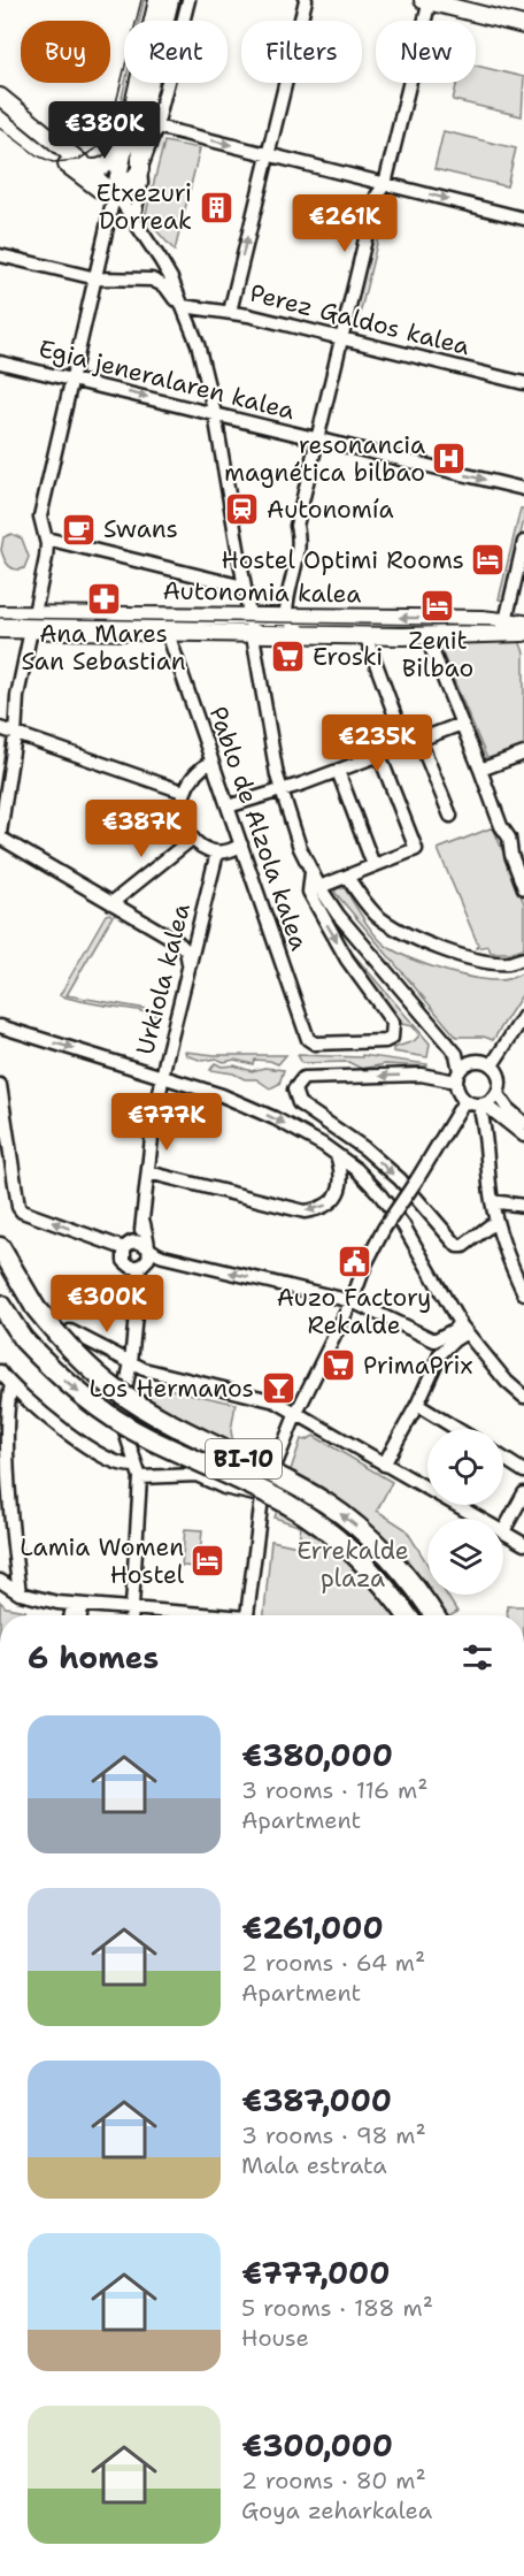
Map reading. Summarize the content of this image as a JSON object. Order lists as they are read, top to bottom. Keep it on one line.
{"streets":{"highway":["BI-10"],"main road":["Autonomia kalea"],"street":["Perez Galdos kalea","Egia jeneralaren kalea","Pablo de Alzola kalea","Urkiola kalea"]},"crossings":[["Autonomia kalea","Pablo de Alzola kalea"]],"one_way":["Egia jeneralaren kalea"],"parks":["Errekalde plaza"],"places":{"building":["Etxezuri Dorreak"],"hospital":["resonancia magnética bilbao"],"station":["Autonomía"],"cafe":["Swans"],"hotel":["Hostel Optimi Rooms","Zenit Bilbao","Lamia Women Hostel"],"pharmacy":["Ana Mares San Sebastian"],"supermarket":["Eroski","PrimaPrix"],"public building":["Auzo Factory Rekalde"],"bar":["Los Hermanos"]},"page":{"chip":["Buy","Rent","Filters","New"],"price":["€380K","€261K","€235K","€387K","€777K","€300K"],"heading":"6 homes","list":[{"name":"€380,000","note":"3 rooms · 116 m² · Apartment"},{"name":"€261,000","note":"2 rooms · 64 m² · Apartment"},{"name":"€387,000","note":"3 rooms · 98 m² · Mala estrata"},{"name":"€777,000","note":"5 rooms · 188 m² · House"},{"name":"€300,000","note":"2 rooms · 80 m² · Goya zeharkalea"}]}}
